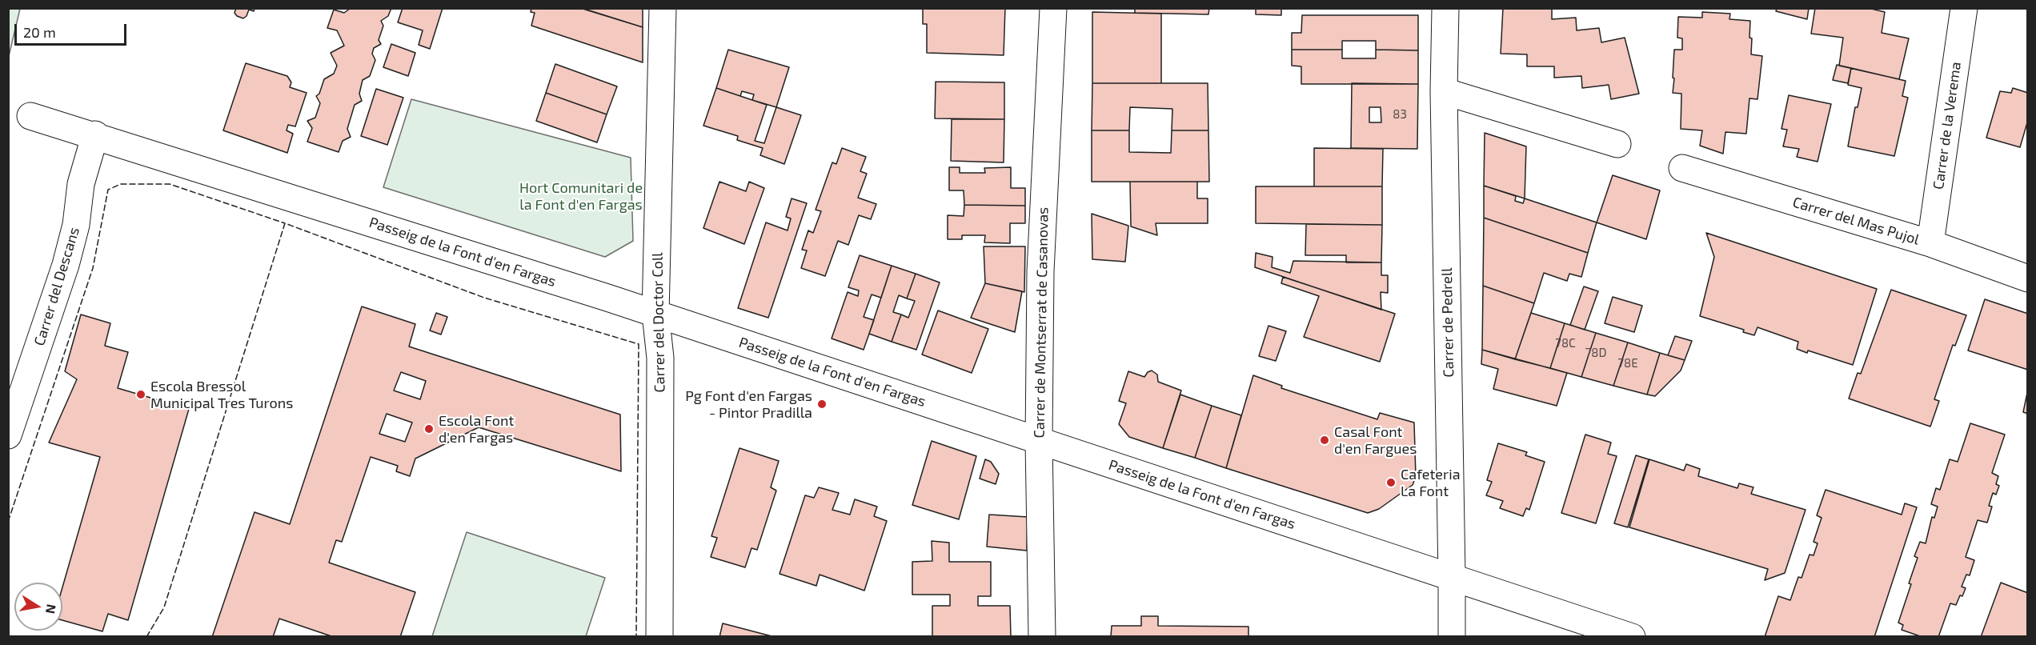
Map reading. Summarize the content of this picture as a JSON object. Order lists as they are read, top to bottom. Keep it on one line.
{"streets":{"street":["Carrer de la Verema","Carrer del Mas Pujol","Passeig de la Font d'en Fargas","Carrer del Descans","Carrer del Doctor Coll","Carrer de Montserrat de Casanovas","Carrer de Pedrell"]},"crossings":[["Carrer de la Verema","Carrer del Mas Pujol"],["Passeig de la Font d'en Fargas","Carrer del Descans"],["Passeig de la Font d'en Fargas","Carrer del Doctor Coll"],["Passeig de la Font d'en Fargas","Carrer de Montserrat de Casanovas"],["Passeig de la Font d'en Fargas","Carrer de Pedrell"]],"parks":["Hort Comunitari de la Font d'en Fargas"],"places":["Escola Bressol Municipal Tres Turons","Pg Font d'en Fargas - Pintor Pradilla","Escola Font d'en Fargas","Casal Font d'en Fargues","Cafeteria La Font"],"house_numbers":["83","78C","78D","78E"],"scale_bar":"20 m","north":"right"}
